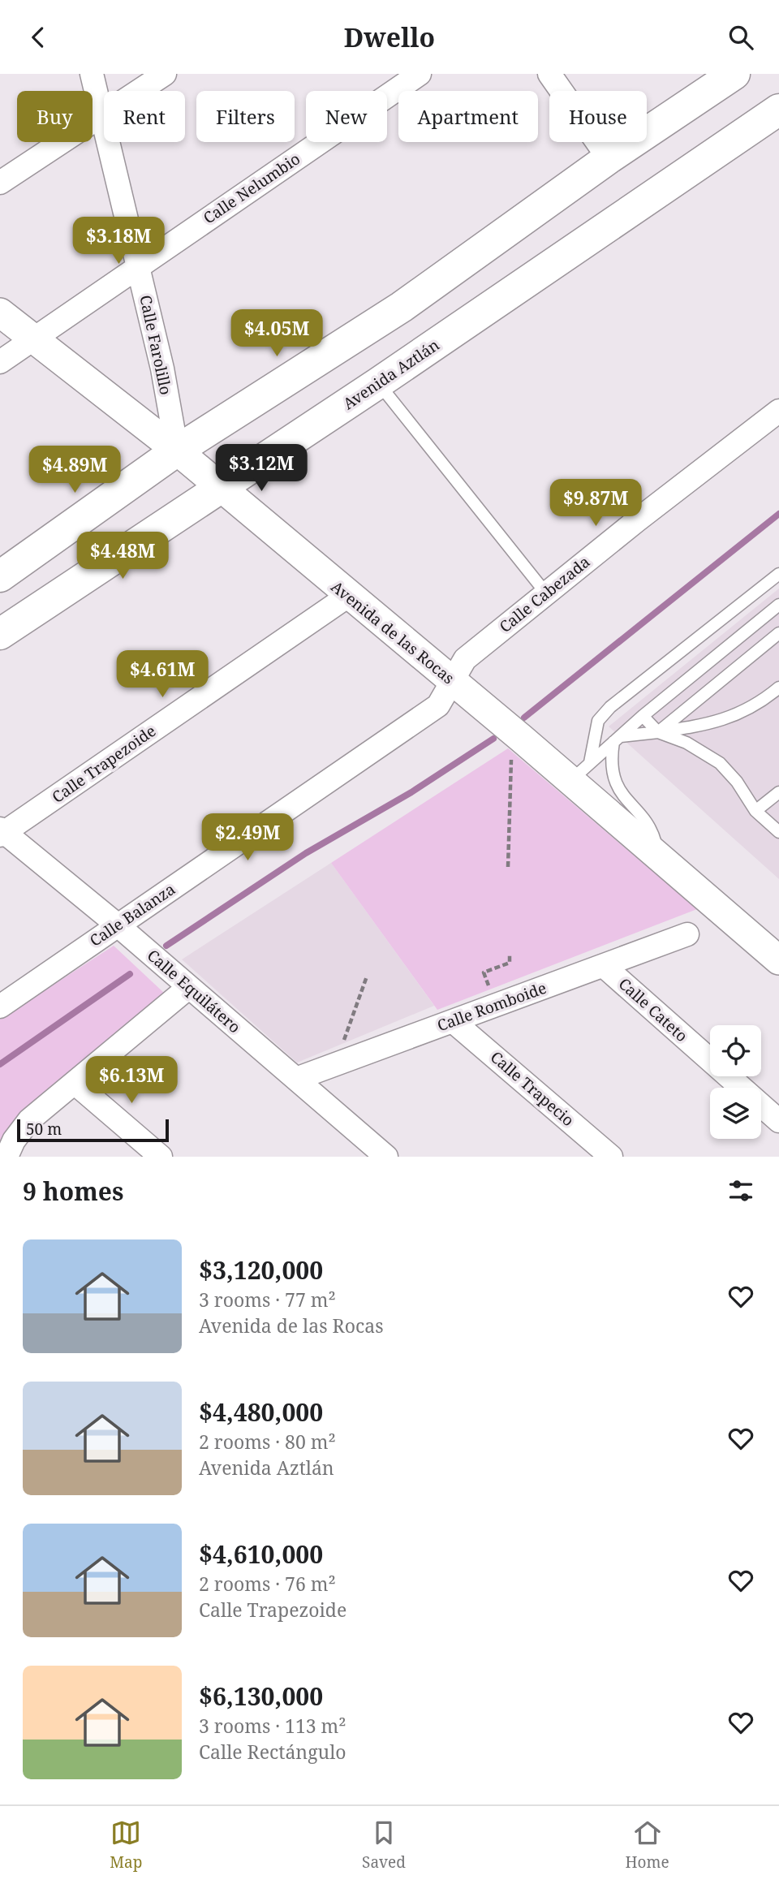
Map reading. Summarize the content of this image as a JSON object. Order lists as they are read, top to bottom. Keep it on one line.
{"streets":{"main road":["Avenida Aztlán"],"street":["Calle Nelumbio","Calle Farolillo","Calle Cabezada","Avenida de las Rocas","Calle Trapezoide","Calle Balanza","Calle Equilátero","Calle Romboide","Calle Cateto","Calle Trapecio"]},"crossings":[["Calle Nelumbio","Calle Farolillo"],["Calle Nelumbio","Avenida de las Rocas"],["Calle Farolillo","Avenida de las Rocas"],["Avenida Aztlán","Avenida de las Rocas"],["Calle Cabezada","Avenida de las Rocas"],["Calle Cabezada","Calle Balanza"],["Avenida de las Rocas","Calle Trapezoide"],["Avenida de las Rocas","Calle Balanza"],["Calle Trapezoide","Calle Equilátero"],["Calle Balanza","Calle Equilátero"],["Calle Equilátero","Calle Romboide"],["Calle Romboide","Calle Cateto"],["Calle Romboide","Calle Trapecio"]],"scale_bar":"50 m","page":{"header":"Dwello","chip":["Buy","Rent","Filters","New","Apartment","House"],"price":["$3.18M","$4.05M","$3.12M","$4.89M","$9.87M","$4.48M","$4.61M","$2.49M","$6.13M"],"scale":"50 m","heading":"9 homes","list":[{"name":"$3,120,000","note":"3 rooms · 77 m² · Avenida de las Rocas"},{"name":"$4,480,000","note":"2 rooms · 80 m² · Avenida Aztlán"},{"name":"$4,610,000","note":"2 rooms · 76 m² · Calle Trapezoide"},{"name":"$6,130,000","note":"3 rooms · 113 m² · Calle Rectángulo"}],"tabs":["Map","Saved","Home"]}}
